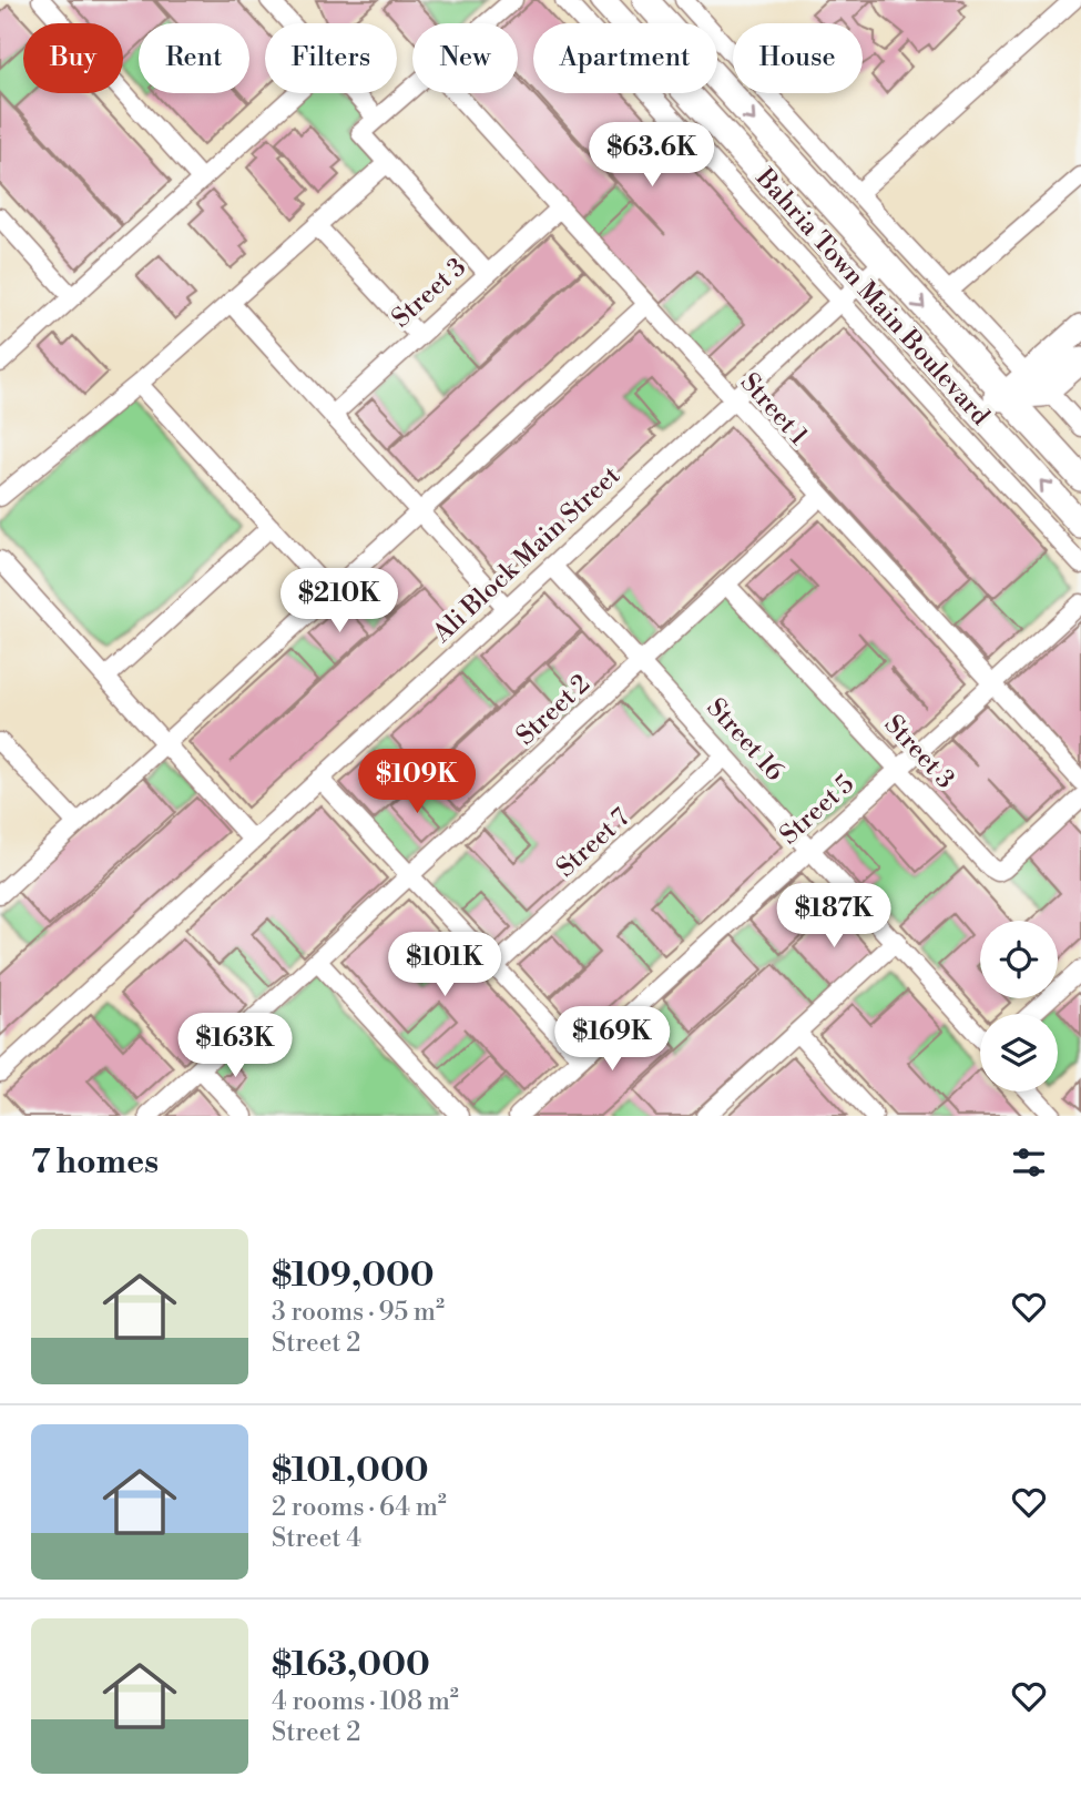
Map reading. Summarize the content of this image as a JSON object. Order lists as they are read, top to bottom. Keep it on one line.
{"streets":{"main road":["Bahria Town Main Boulevard"],"street":["Street 3","Street 1","Ali Block Main Street","Street 2","Street 16","Street 5","Street 7"]},"crossings":[["Street 3","Street 1"],["Street 3","Street 2"],["Street 3","Street 5"],["Bahria Town Main Boulevard","Ali Block Main Street"],["Street 1","Ali Block Main Street"],["Street 1","Street 2"],["Street 1","Street 5"],["Ali Block Main Street","Street 16"],["Street 2","Street 16"],["Street 16","Street 5"],["Street 16","Street 7"]],"page":{"chip":["Buy","Rent","Filters","New","Apartment","House"],"price":["$63.6K","$210K","$109K","$187K","$101K","$169K","$163K"],"heading":"7 homes","list":[{"name":"$109,000","note":"3 rooms · 95 m² · Street 2"},{"name":"$101,000","note":"2 rooms · 64 m² · Street 4"},{"name":"$163,000","note":"4 rooms · 108 m² · Street 2"}]}}
